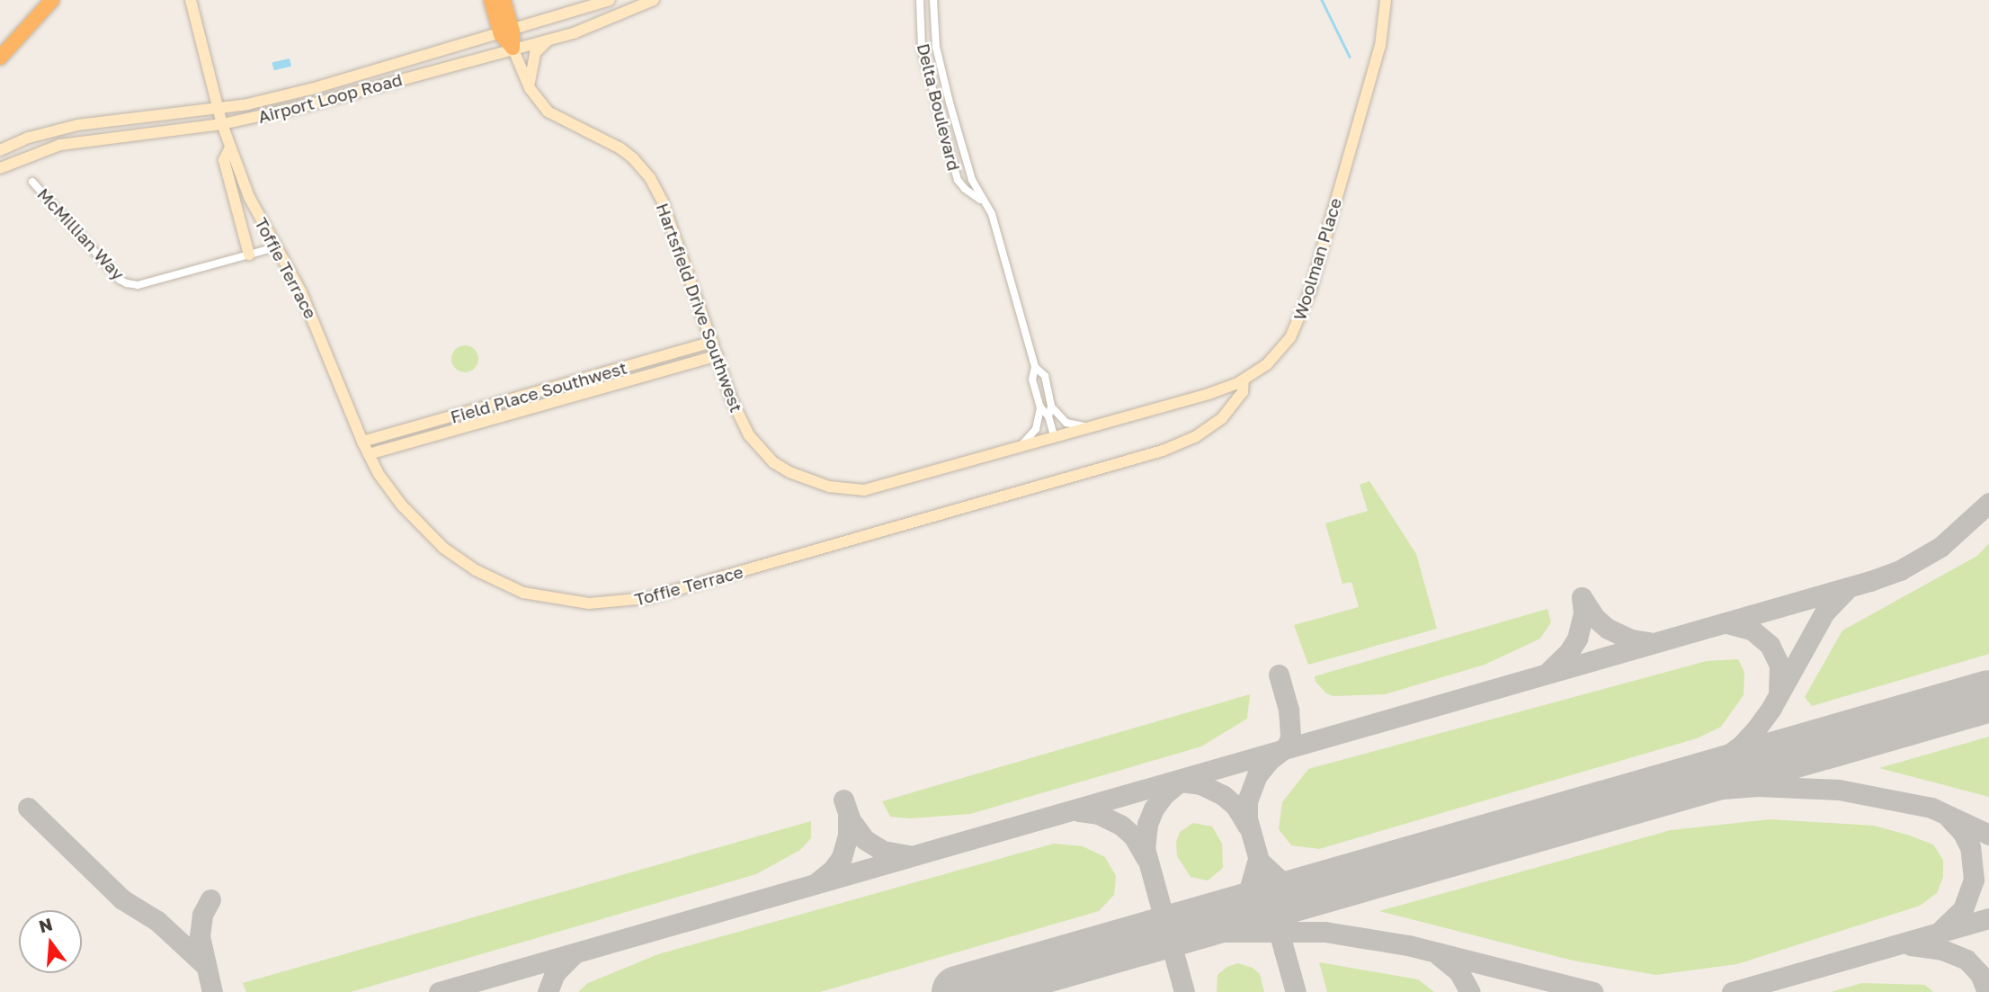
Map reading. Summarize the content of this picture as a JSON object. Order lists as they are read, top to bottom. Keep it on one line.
{"streets":{"street":["Airport Loop Road","Delta Boulevard","McMillian Way","Woolman Place","Toffie Terrace","Hartsfield Drive Southwest","Field Place Southwest"]},"crossings":[["Airport Loop Road","Toffie Terrace"],["Delta Boulevard","Woolman Place"],["Delta Boulevard","Hartsfield Drive Southwest"],["McMillian Way","Toffie Terrace"],["Woolman Place","Toffie Terrace"],["Woolman Place","Hartsfield Drive Southwest"],["Toffie Terrace","Field Place Southwest"],["Hartsfield Drive Southwest","Field Place Southwest"]],"north":"top"}
